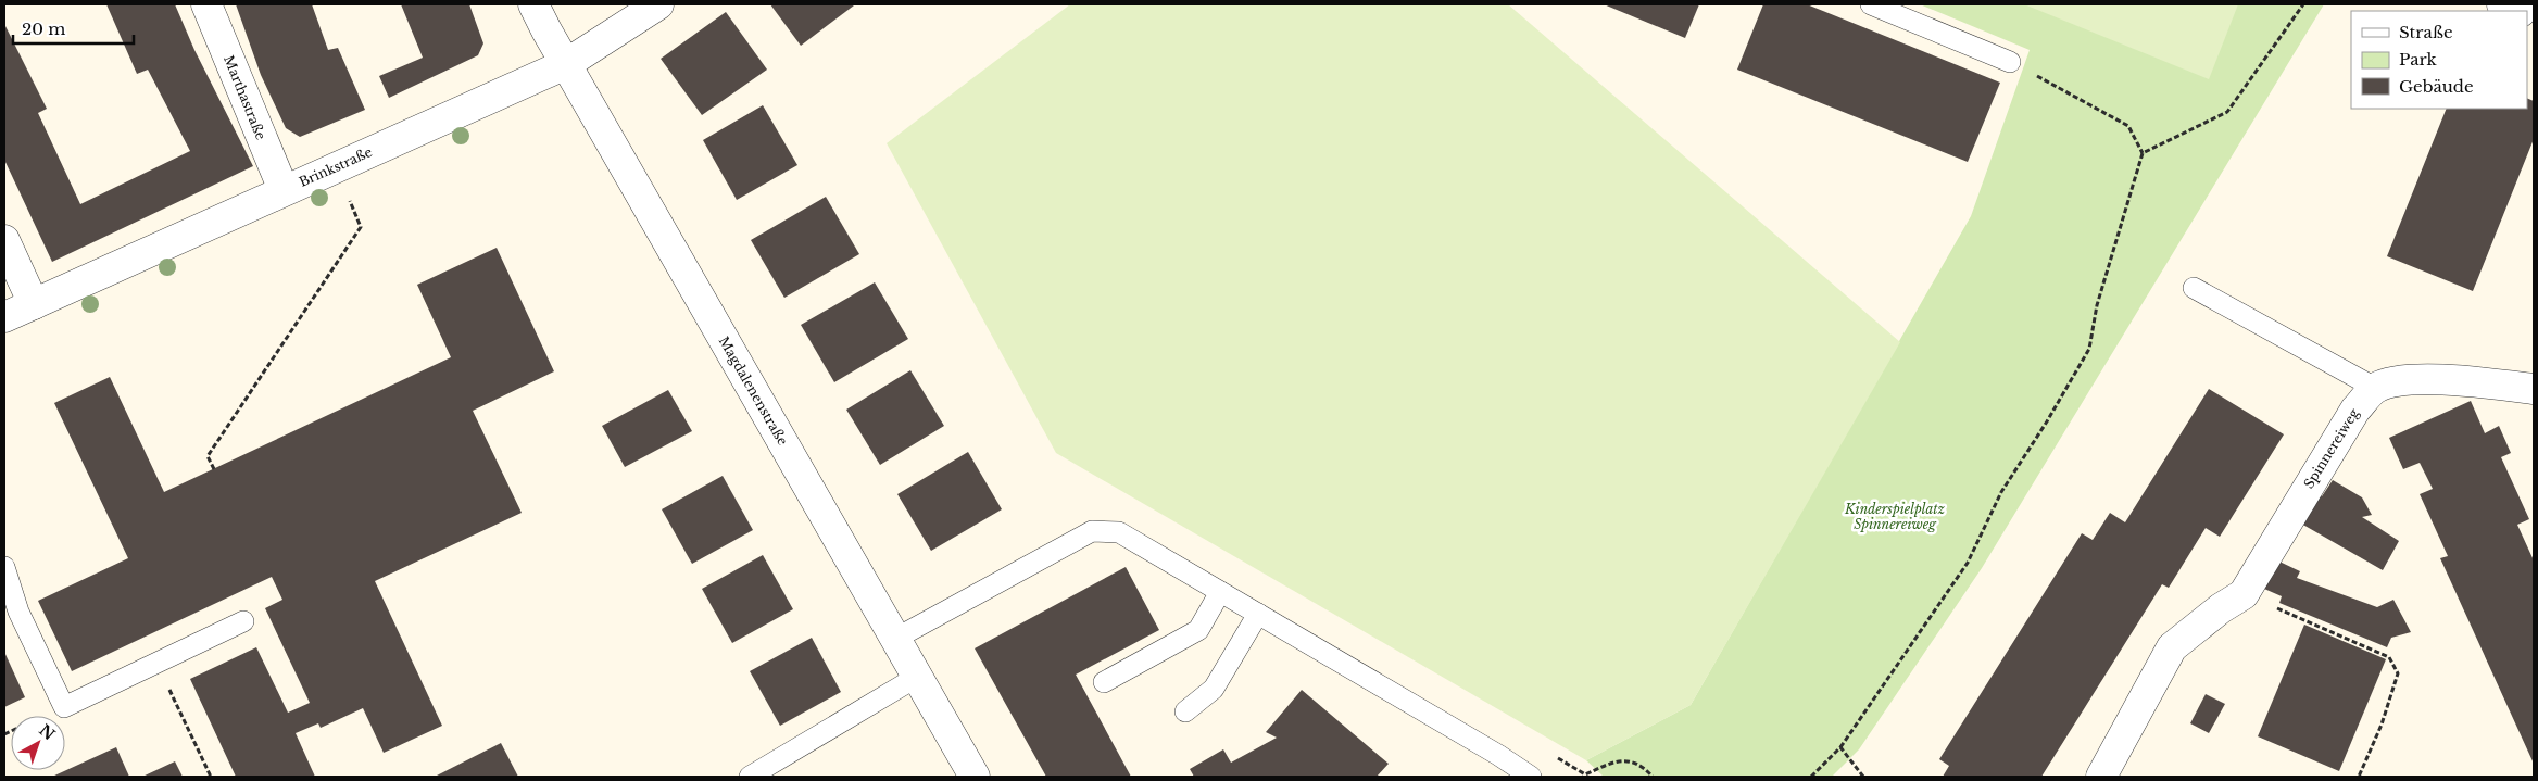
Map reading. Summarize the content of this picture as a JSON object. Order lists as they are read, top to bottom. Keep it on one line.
{"streets":{"street":["Marthastraße","Brinkstraße","Magdalenenstraße","Spinnereiweg"]},"crossings":[["Marthastraße","Brinkstraße"],["Brinkstraße","Magdalenenstraße"]],"parks":["Kinderspielplatz Spinnereiweg"],"legend":["Straße","Park","Gebäude"],"scale_bar":"20 m","north":"top right"}
